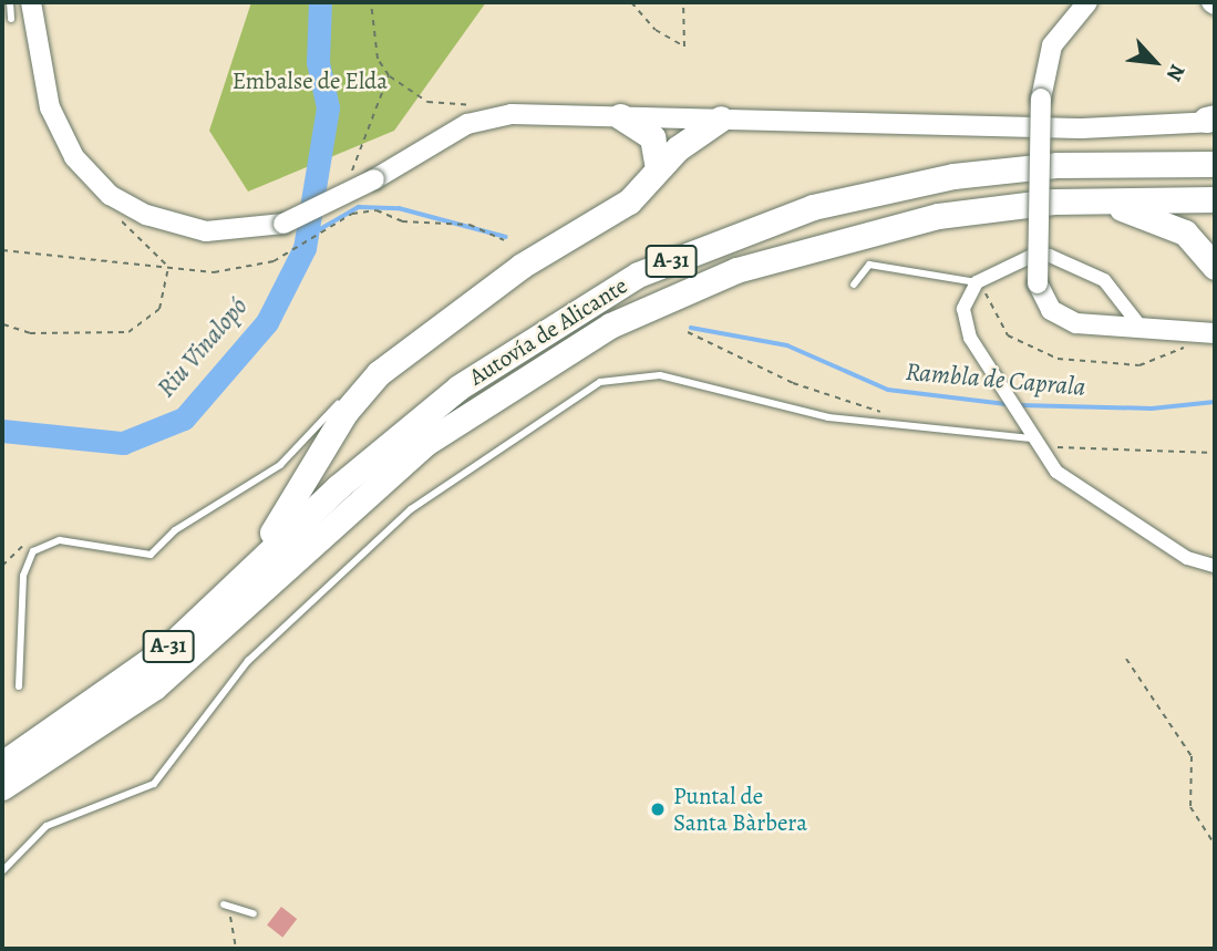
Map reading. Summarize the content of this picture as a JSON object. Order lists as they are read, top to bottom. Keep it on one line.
{"streets":{"highway":["A-31","Autovía de Alicante"]},"water":["Riu Vinalopó","Rambla de Caprala"],"parks":["Embalse de Elda"],"places":["Puntal de Santa Bàrbera"],"north":"bottom right"}
